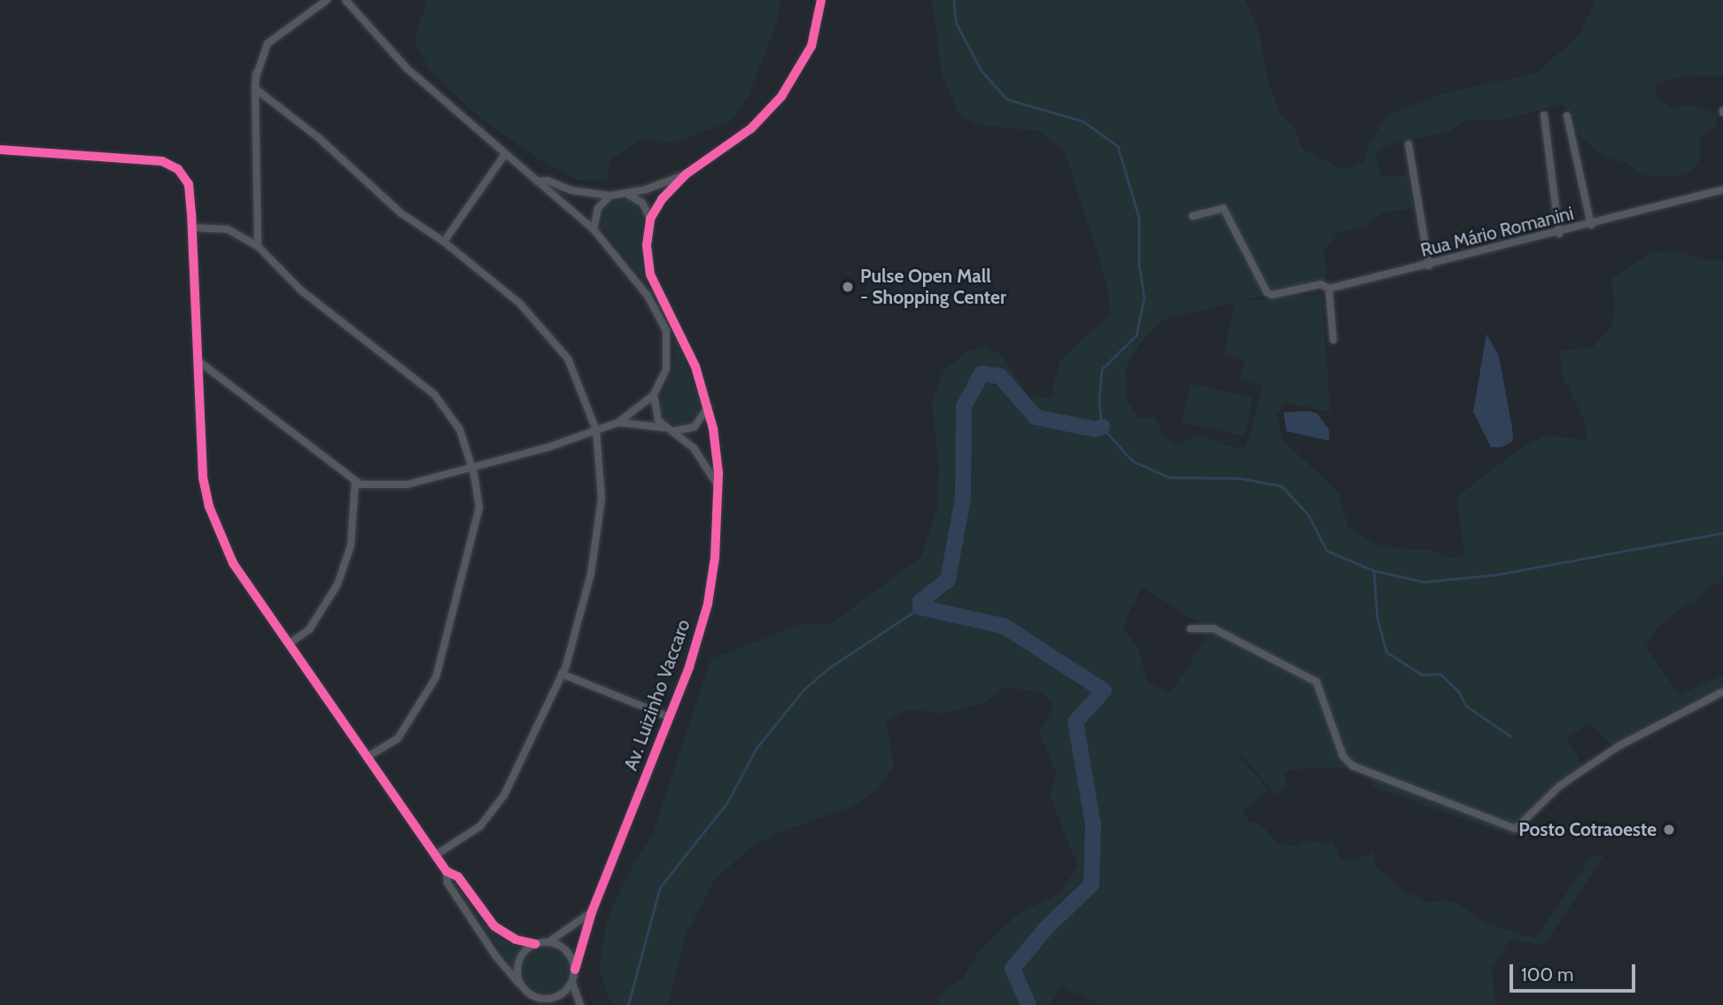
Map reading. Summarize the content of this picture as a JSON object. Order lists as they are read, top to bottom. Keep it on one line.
{"streets":{"street":["Rua Mário Romanini","Av. Luizinho Vaccaro"]},"places":["Pulse Open Mall - Shopping Center","Posto Cotraoeste"],"scale_bar":"100 m"}
